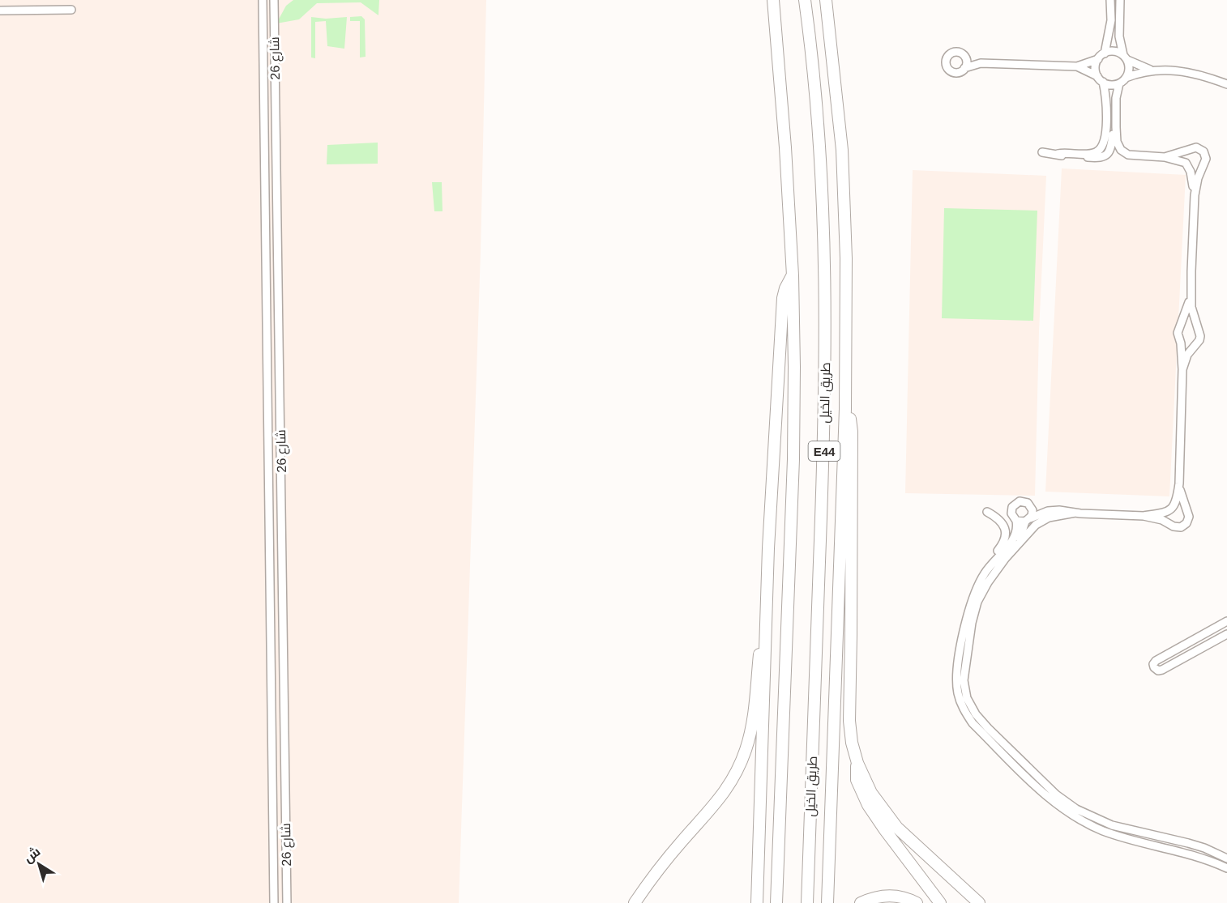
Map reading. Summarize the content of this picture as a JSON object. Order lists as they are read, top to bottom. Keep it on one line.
{"streets":{"highway":["طريق الخيل","E44"],"street":["شارع 26"]},"north":"top left"}
